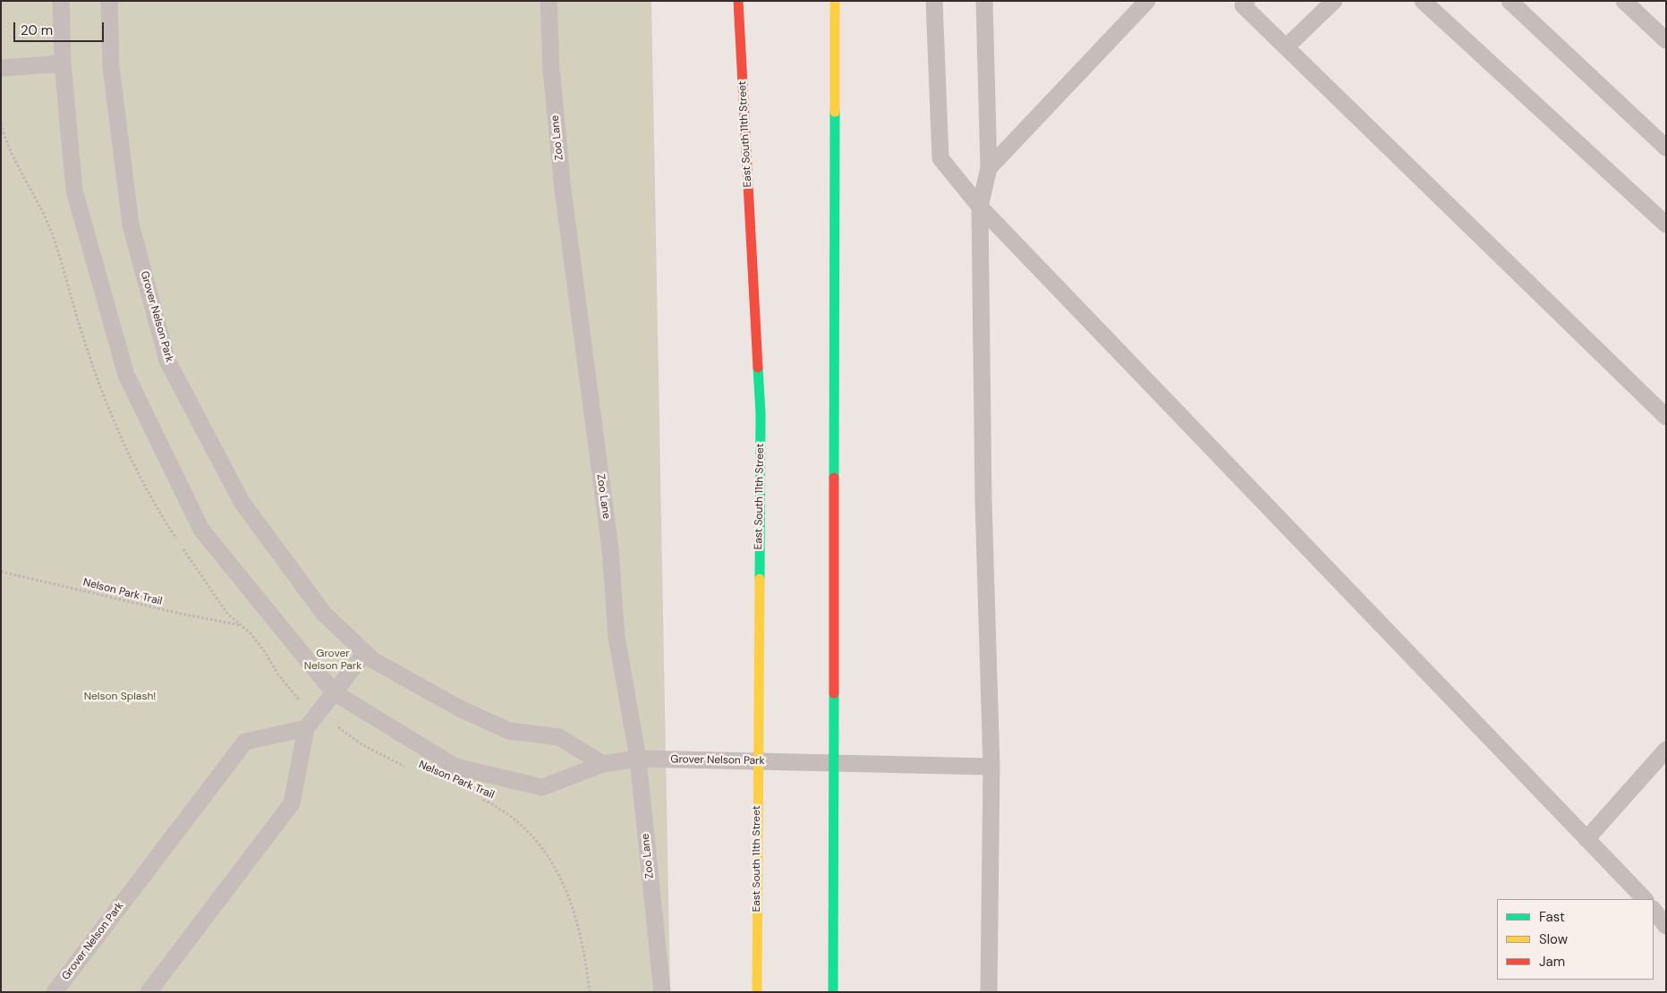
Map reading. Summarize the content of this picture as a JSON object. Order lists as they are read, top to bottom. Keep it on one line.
{"streets":{"main road":["East South 11th Street"],"lane":["Zoo Lane","Grover Nelson Park"],"path":["Nelson Park Trail"]},"crossings":[["East South 11th Street","Grover Nelson Park"],["Zoo Lane","Grover Nelson Park"]],"parks":["Grover Nelson Park","Nelson Splash!"],"legend":["Fast","Slow","Jam"],"scale_bar":"20 m"}
